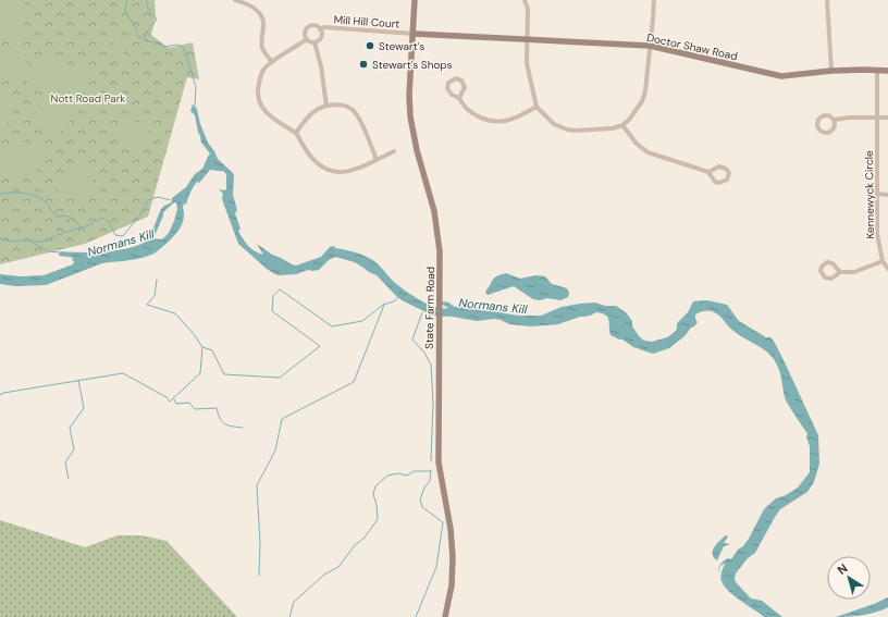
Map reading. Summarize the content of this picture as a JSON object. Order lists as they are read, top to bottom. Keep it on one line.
{"streets":{"main road":["Doctor Shaw Road","State Farm Road"],"street":["Mill Hill Court","Kennewyck Circle"]},"crossings":[["Mill Hill Court","Doctor Shaw Road"],["Mill Hill Court","State Farm Road"],["Doctor Shaw Road","Kennewyck Circle"],["Doctor Shaw Road","State Farm Road"]],"water":["Normans Kill"],"parks":["Nott Road Park"],"places":["Stewart's","Stewart's Shops"],"north":"top left"}
